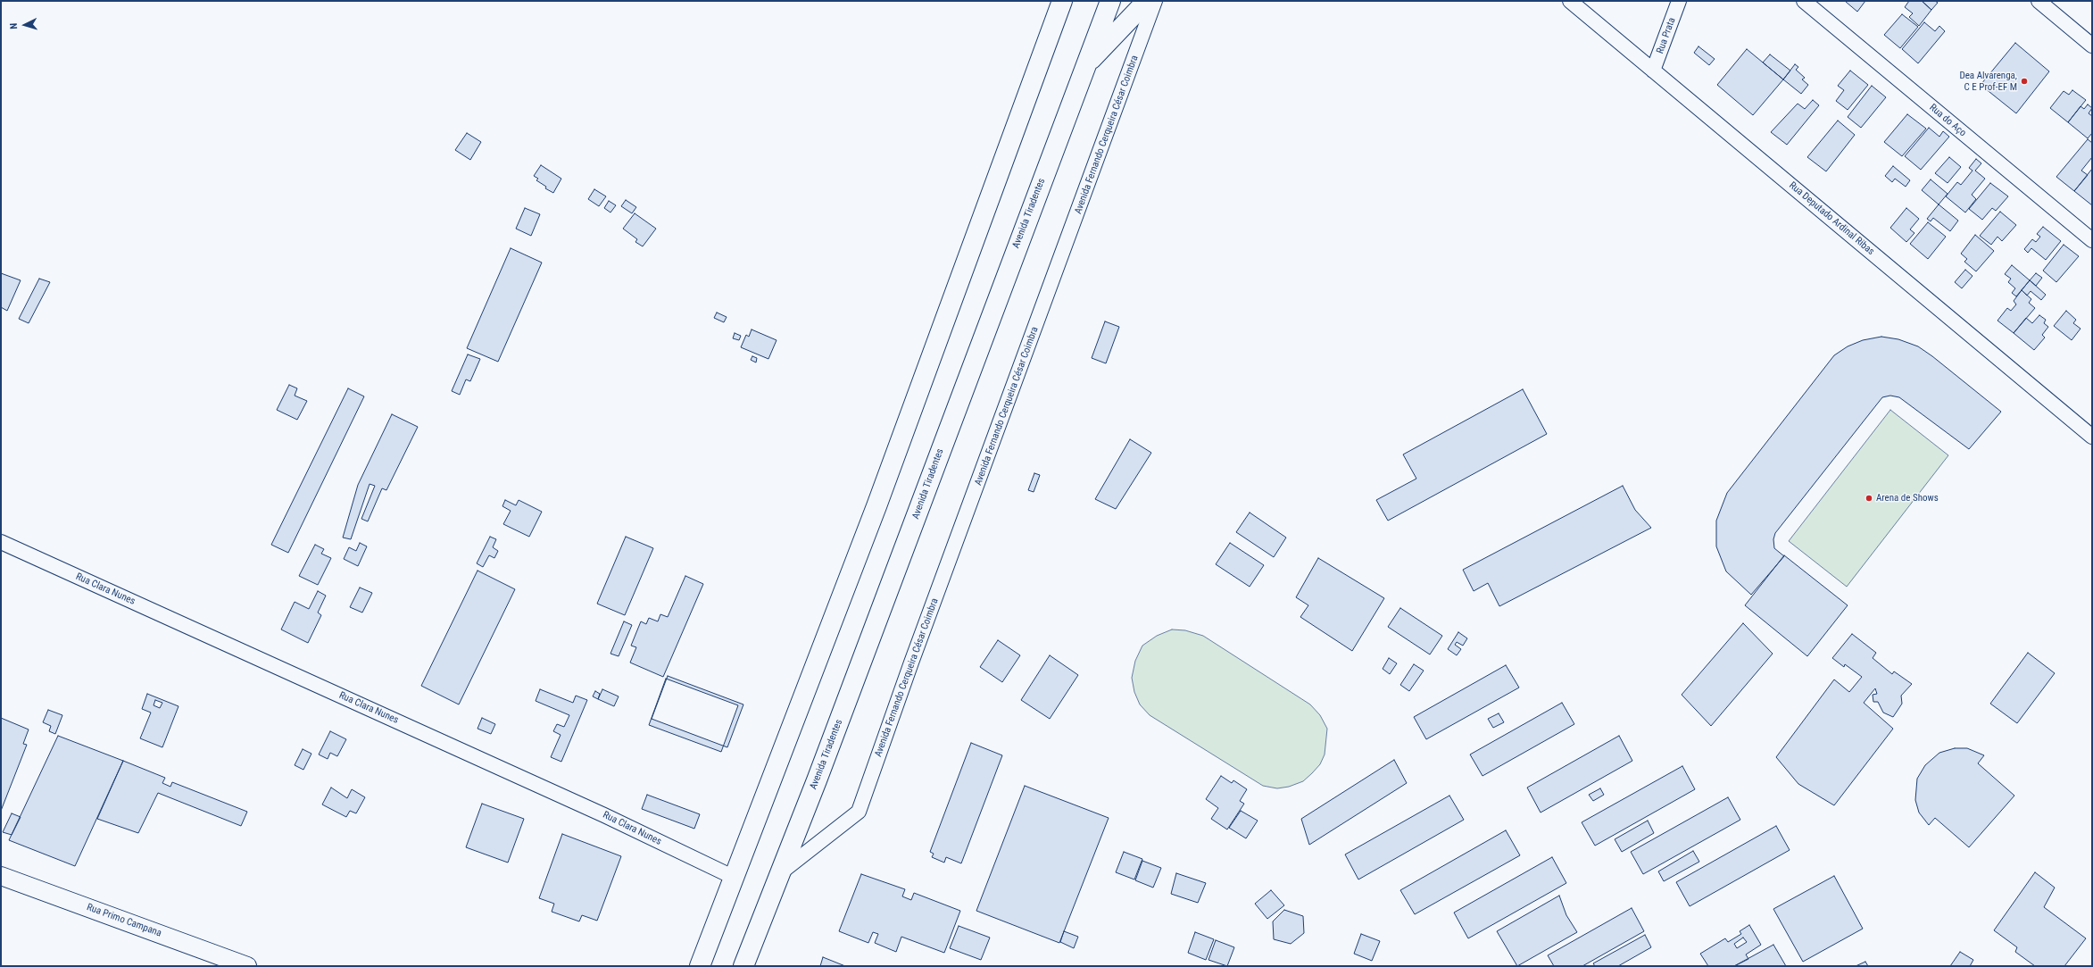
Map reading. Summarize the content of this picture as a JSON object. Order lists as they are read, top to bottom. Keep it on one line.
{"streets":{"highway":["Avenida Tiradentes"],"street":["Rua Prata","Rua do Aço","Avenida Fernando Cerqueira César Coimbra","Rua Deputado Ardinal Ribas","Rua Clara Nunes","Rua Primo Campana"]},"crossings":[["Rua Prata","Rua Deputado Ardinal Ribas"],["Avenida Fernando Cerqueira César Coimbra","Avenida Tiradentes"]],"places":["Dea Alvarenga, C E Prof-EF M","Arena de Shows"],"north":"left"}
